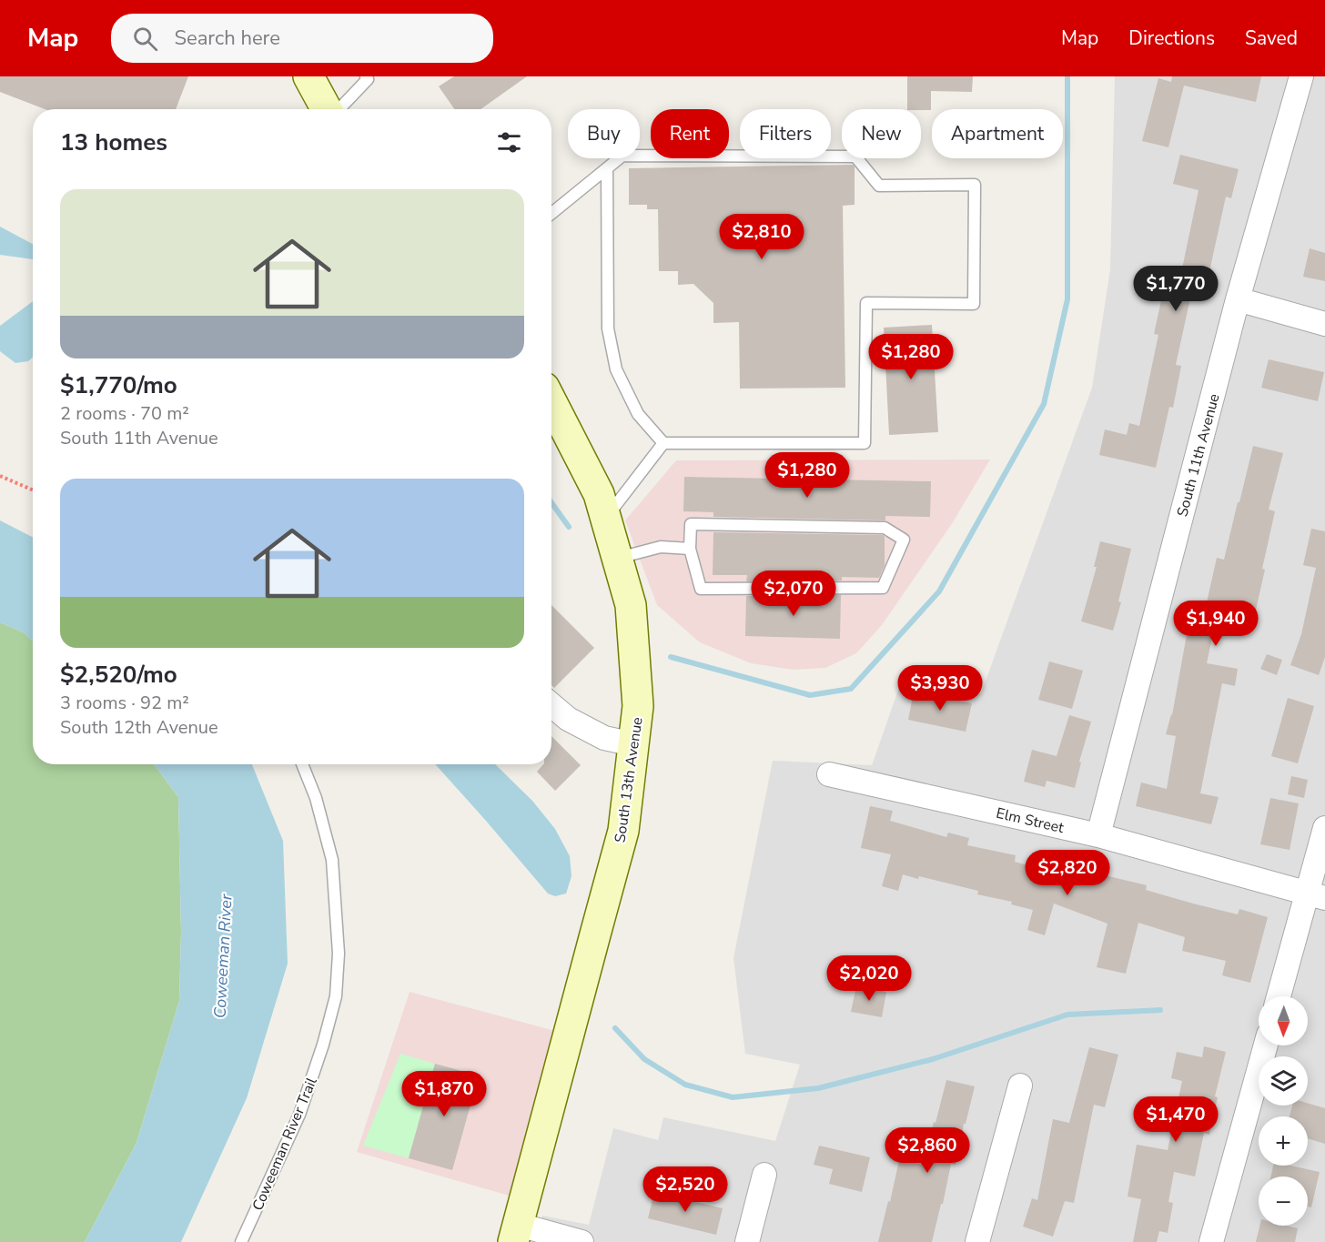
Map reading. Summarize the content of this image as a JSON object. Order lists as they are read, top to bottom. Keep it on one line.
{"streets":{"main road":["South 13th Avenue"],"street":["South 11th Avenue","Elm Street"],"lane":["Coweeman River Trail"]},"crossings":[["South 11th Avenue","Elm Street"]],"water":["Coweeman River"],"north":"bottom","page":{"header":"Map","search":"Search here","nav":["Map","Directions","Saved"],"chip":["Buy","Rent","Filters","New","Apartment"],"heading":"13 homes","list":[{"name":"$1,770/mo","note":"2 rooms · 70 m² · South 11th Avenue"},{"name":"$2,520/mo","note":"3 rooms · 92 m² · South 12th Avenue"}],"price":["$2,810","$1,770","$1,280","$1,280","$2,070","$1,940","$3,930","$2,820","$2,020","$1,870","$1,470","$2,860","$2,520"],"map_buttons":["+","−"]}}
